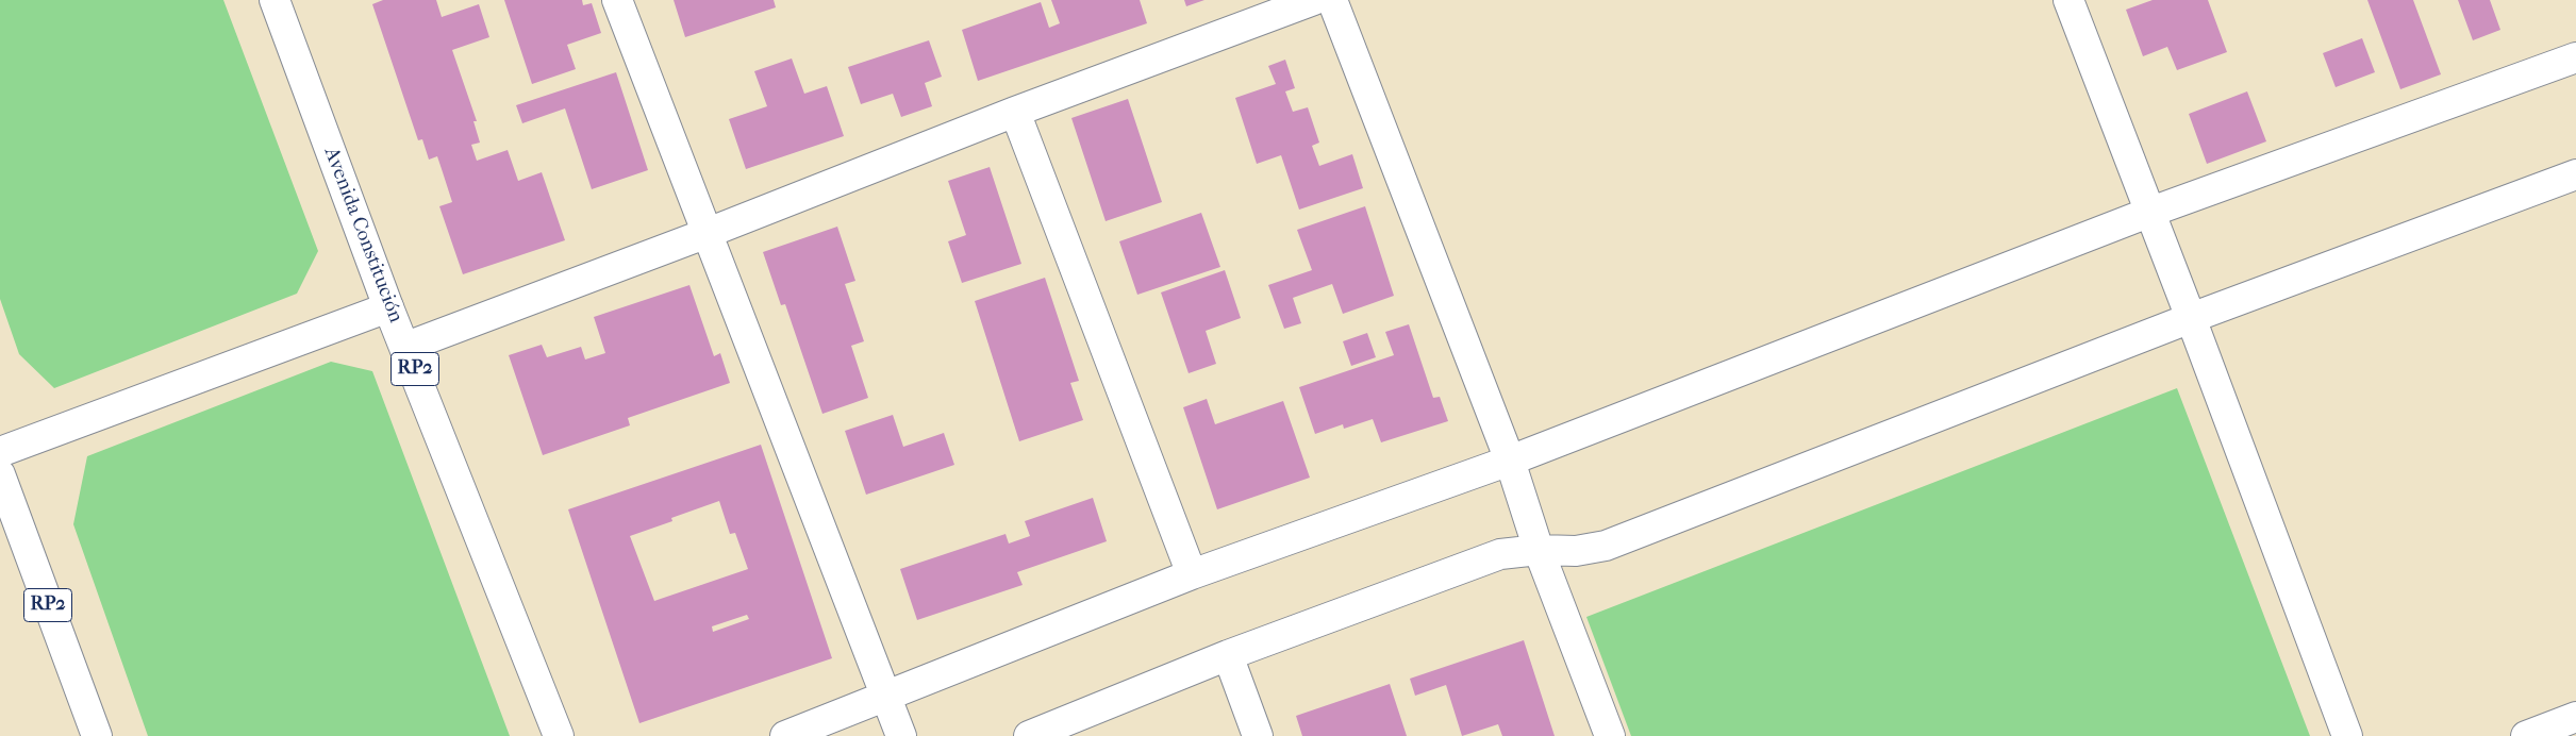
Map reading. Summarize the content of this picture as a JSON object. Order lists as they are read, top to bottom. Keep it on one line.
{"streets":{"street":["Avenida Constitución","RP2"]}}
